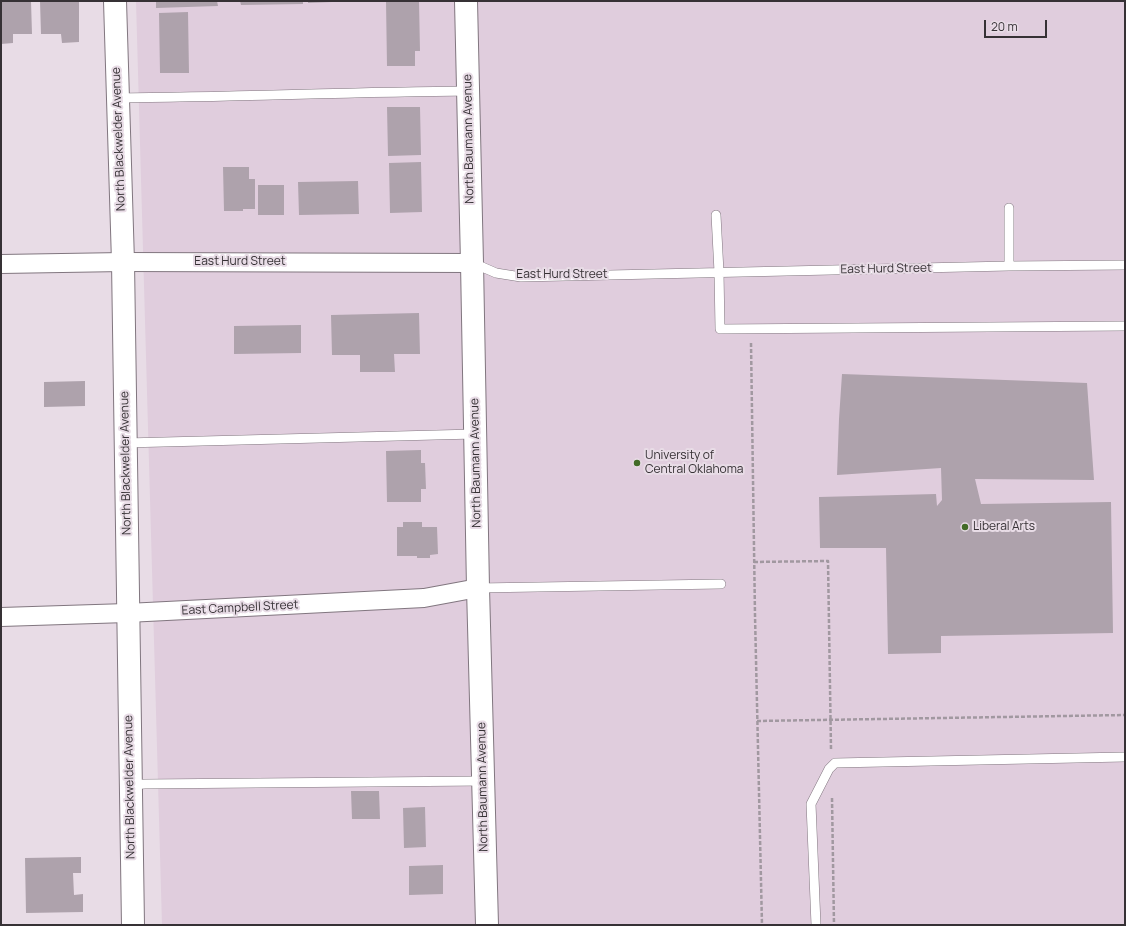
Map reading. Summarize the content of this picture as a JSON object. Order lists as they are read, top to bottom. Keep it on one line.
{"streets":{"street":["North Blackwelder Avenue","North Baumann Avenue","East Hurd Street","East Campbell Street"]},"crossings":[["North Blackwelder Avenue","East Hurd Street"],["North Blackwelder Avenue","East Campbell Street"],["North Baumann Avenue","East Hurd Street"],["North Baumann Avenue","East Campbell Street"]],"places":["University of Central Oklahoma","Liberal Arts"],"scale_bar":"20 m"}
